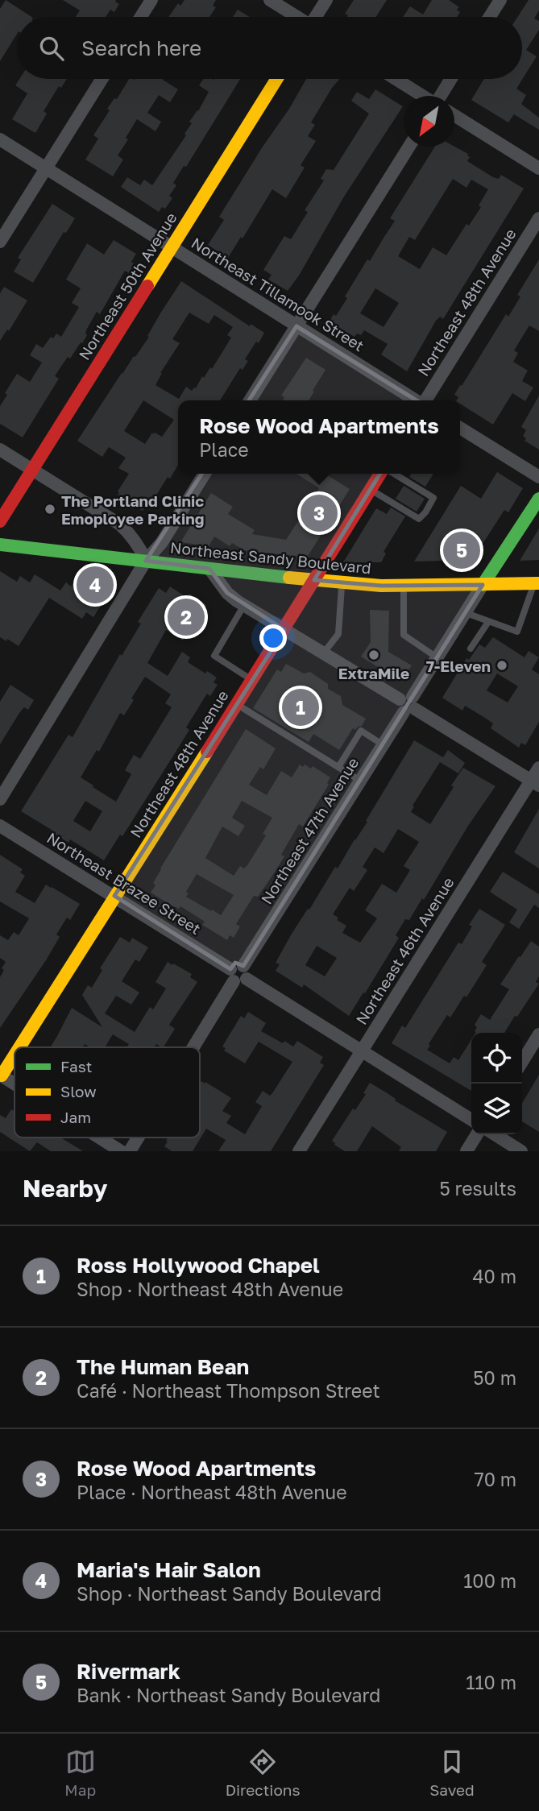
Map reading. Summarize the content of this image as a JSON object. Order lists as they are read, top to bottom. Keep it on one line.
{"streets":{"street":["Northeast 50th Avenue","Northeast Tillamook Street","Northeast 48th Avenue","Northeast Sandy Boulevard","Northeast 47th Avenue","Northeast Brazee Street","Northeast 46th Avenue"]},"crossings":[["Northeast 50th Avenue","Northeast Tillamook Street"],["Northeast 48th Avenue","Northeast Sandy Boulevard"],["Northeast 48th Avenue","Northeast Brazee Street"],["Northeast Sandy Boulevard","Northeast 47th Avenue"],["Northeast 47th Avenue","Northeast Brazee Street"],["Northeast Brazee Street","Northeast 46th Avenue"]],"places":["The Portland Clinic Emoployee Parking","ExtraMile","7-Eleven"],"legend":["Fast","Slow","Jam"],"north":"bottom left","page":{"search":"Search here","popup":["Rose Wood Apartments","Place"],"pins":["3","5","4","2","1"],"heading":["Nearby","5 results"],"list":[{"mark":"1","name":"Ross Hollywood Chapel","note":"Shop · Northeast 48th Avenue","value":"40 m"},{"mark":"2","name":"The Human Bean","note":"Café · Northeast Thompson Street","value":"50 m"},{"mark":"3","name":"Rose Wood Apartments","note":"Place · Northeast 48th Avenue","value":"70 m"},{"mark":"4","name":"Maria's Hair Salon","note":"Shop · Northeast Sandy Boulevard","value":"100 m"},{"mark":"5","name":"Rivermark","note":"Bank · Northeast Sandy Boulevard","value":"110 m"}],"nav":["Map","Directions","Saved"]}}
